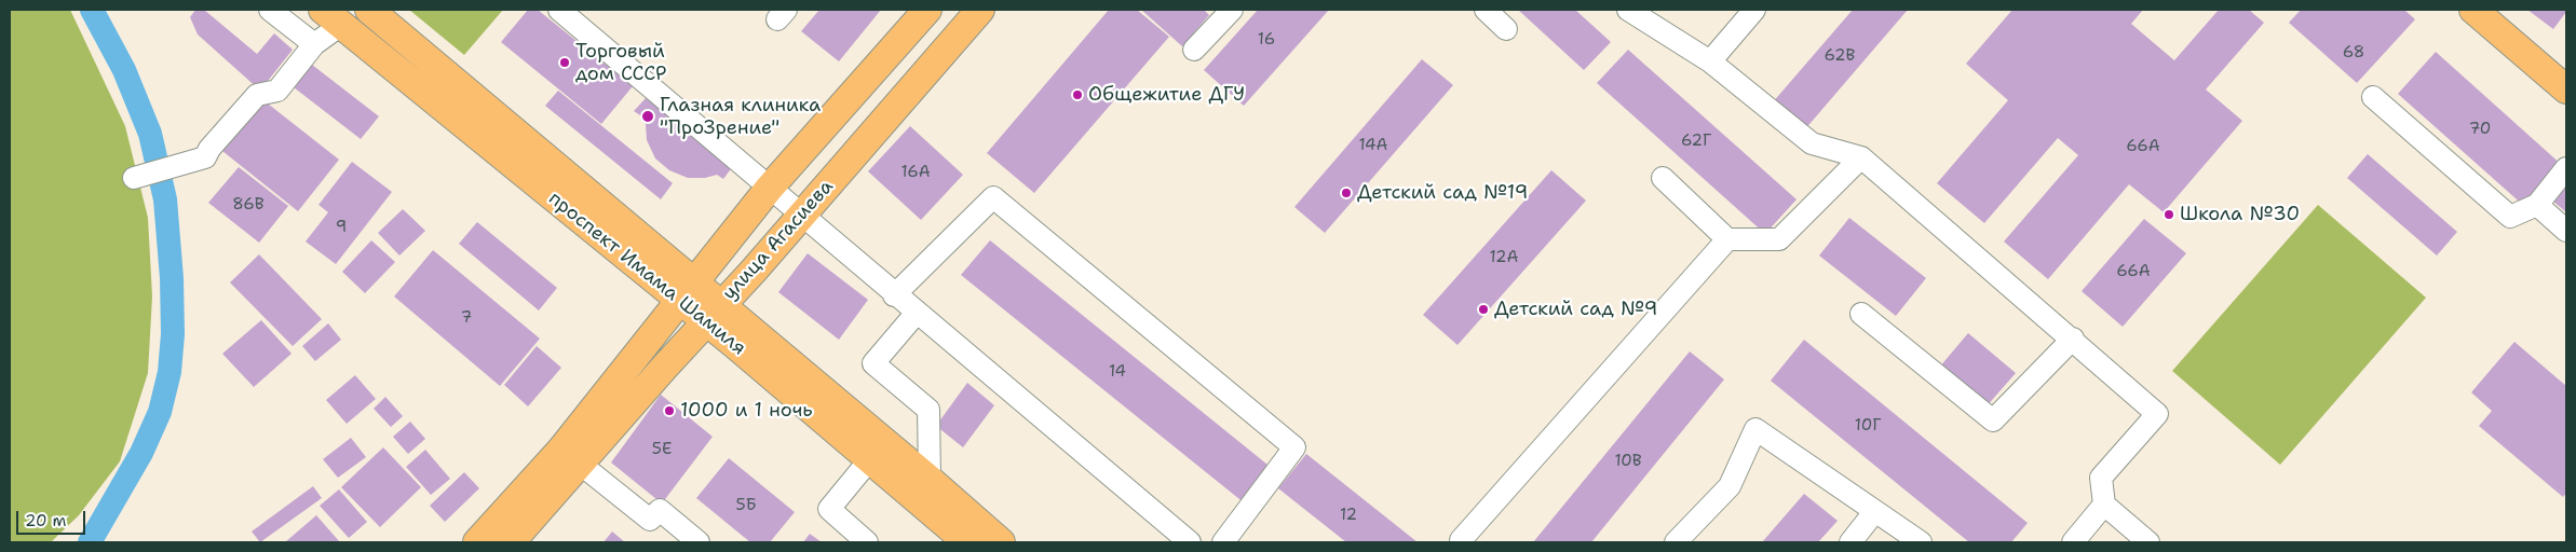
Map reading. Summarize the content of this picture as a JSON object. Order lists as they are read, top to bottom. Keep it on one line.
{"streets":{"main road":["улица Агасиева","проспект Имама Шамиля"]},"crossings":[["улица Агасиева","проспект Имама Шамиля"]],"places":["Торговый дом СССР","Общежитие ДГУ","Глазная клиника \"ПроЗрение\"","Детский сад №19","Школа №30","Детский сад №9","1000 и 1 ночь"],"house_numbers":["16","68","62В","70","62Г","14А","66А","16А","86В","9","12А","66А","7","14","10Г","5Е","10В","5Б","12"],"scale_bar":"20 m"}
